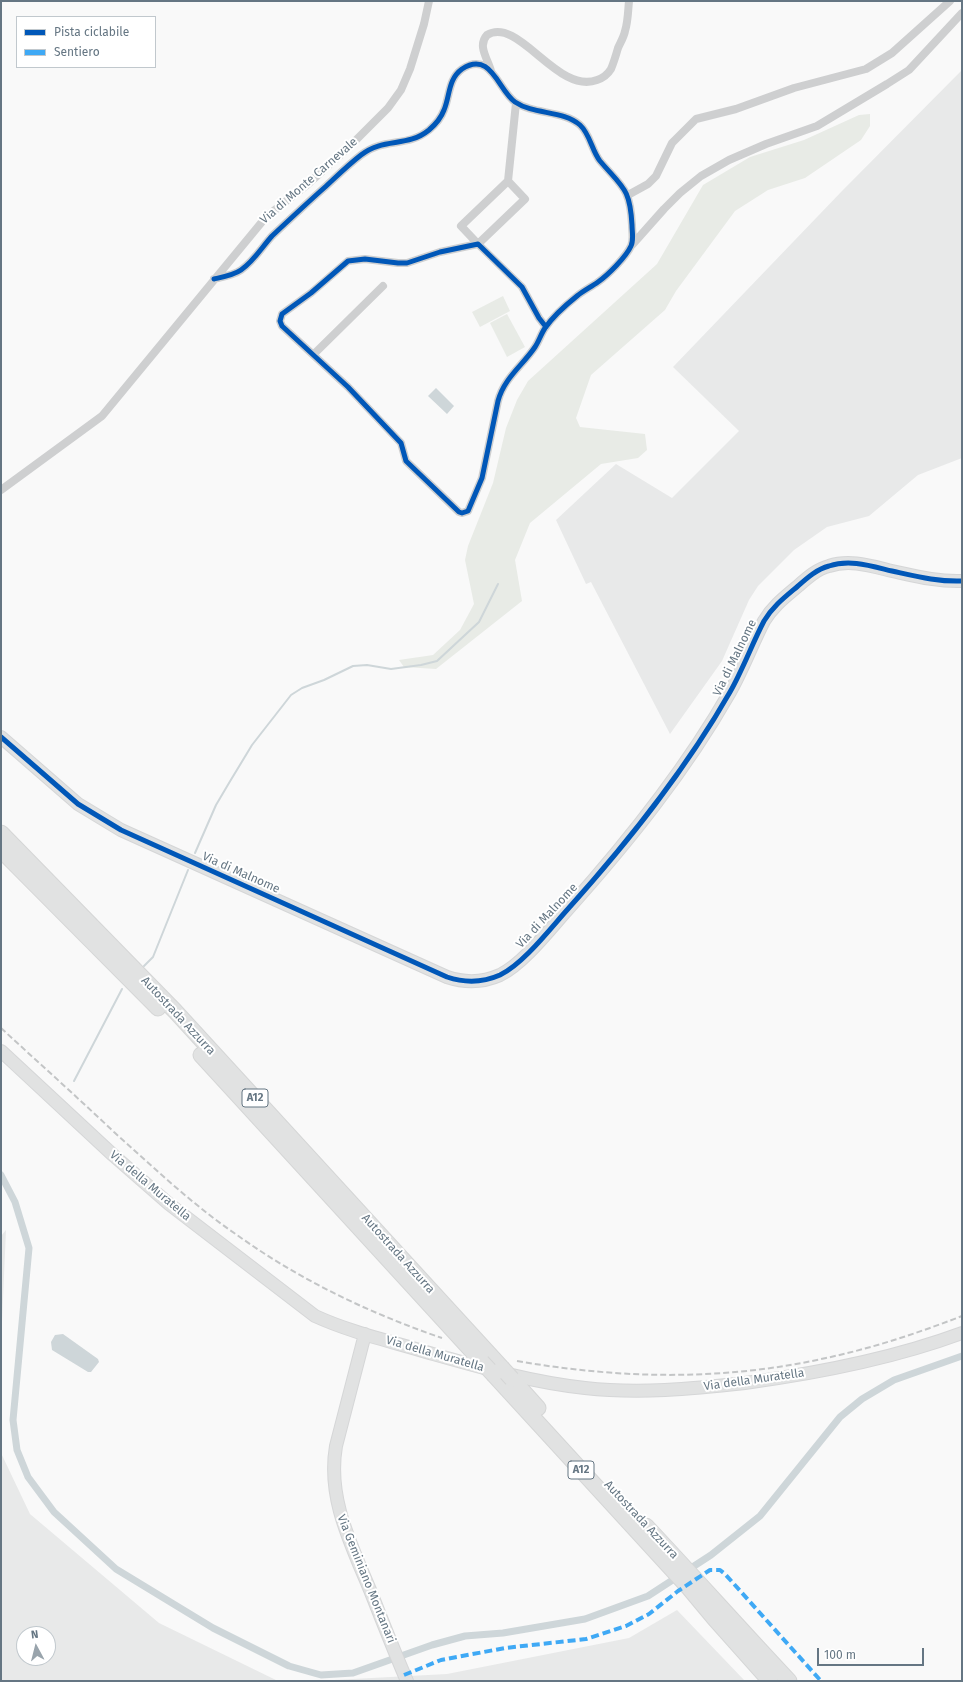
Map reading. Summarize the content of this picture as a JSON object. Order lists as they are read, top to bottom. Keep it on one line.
{"streets":{"highway":["Autostrada Azzurra","A12"],"street":["Via di Monte Carnevale","Via di Malnome","Via della Muratella","Via Geminiano Montanari"]},"crossings":[["Via della Muratella","Via Geminiano Montanari"]],"legend":["Pista ciclabile","Sentiero"],"scale_bar":"100 m","north":"top"}
